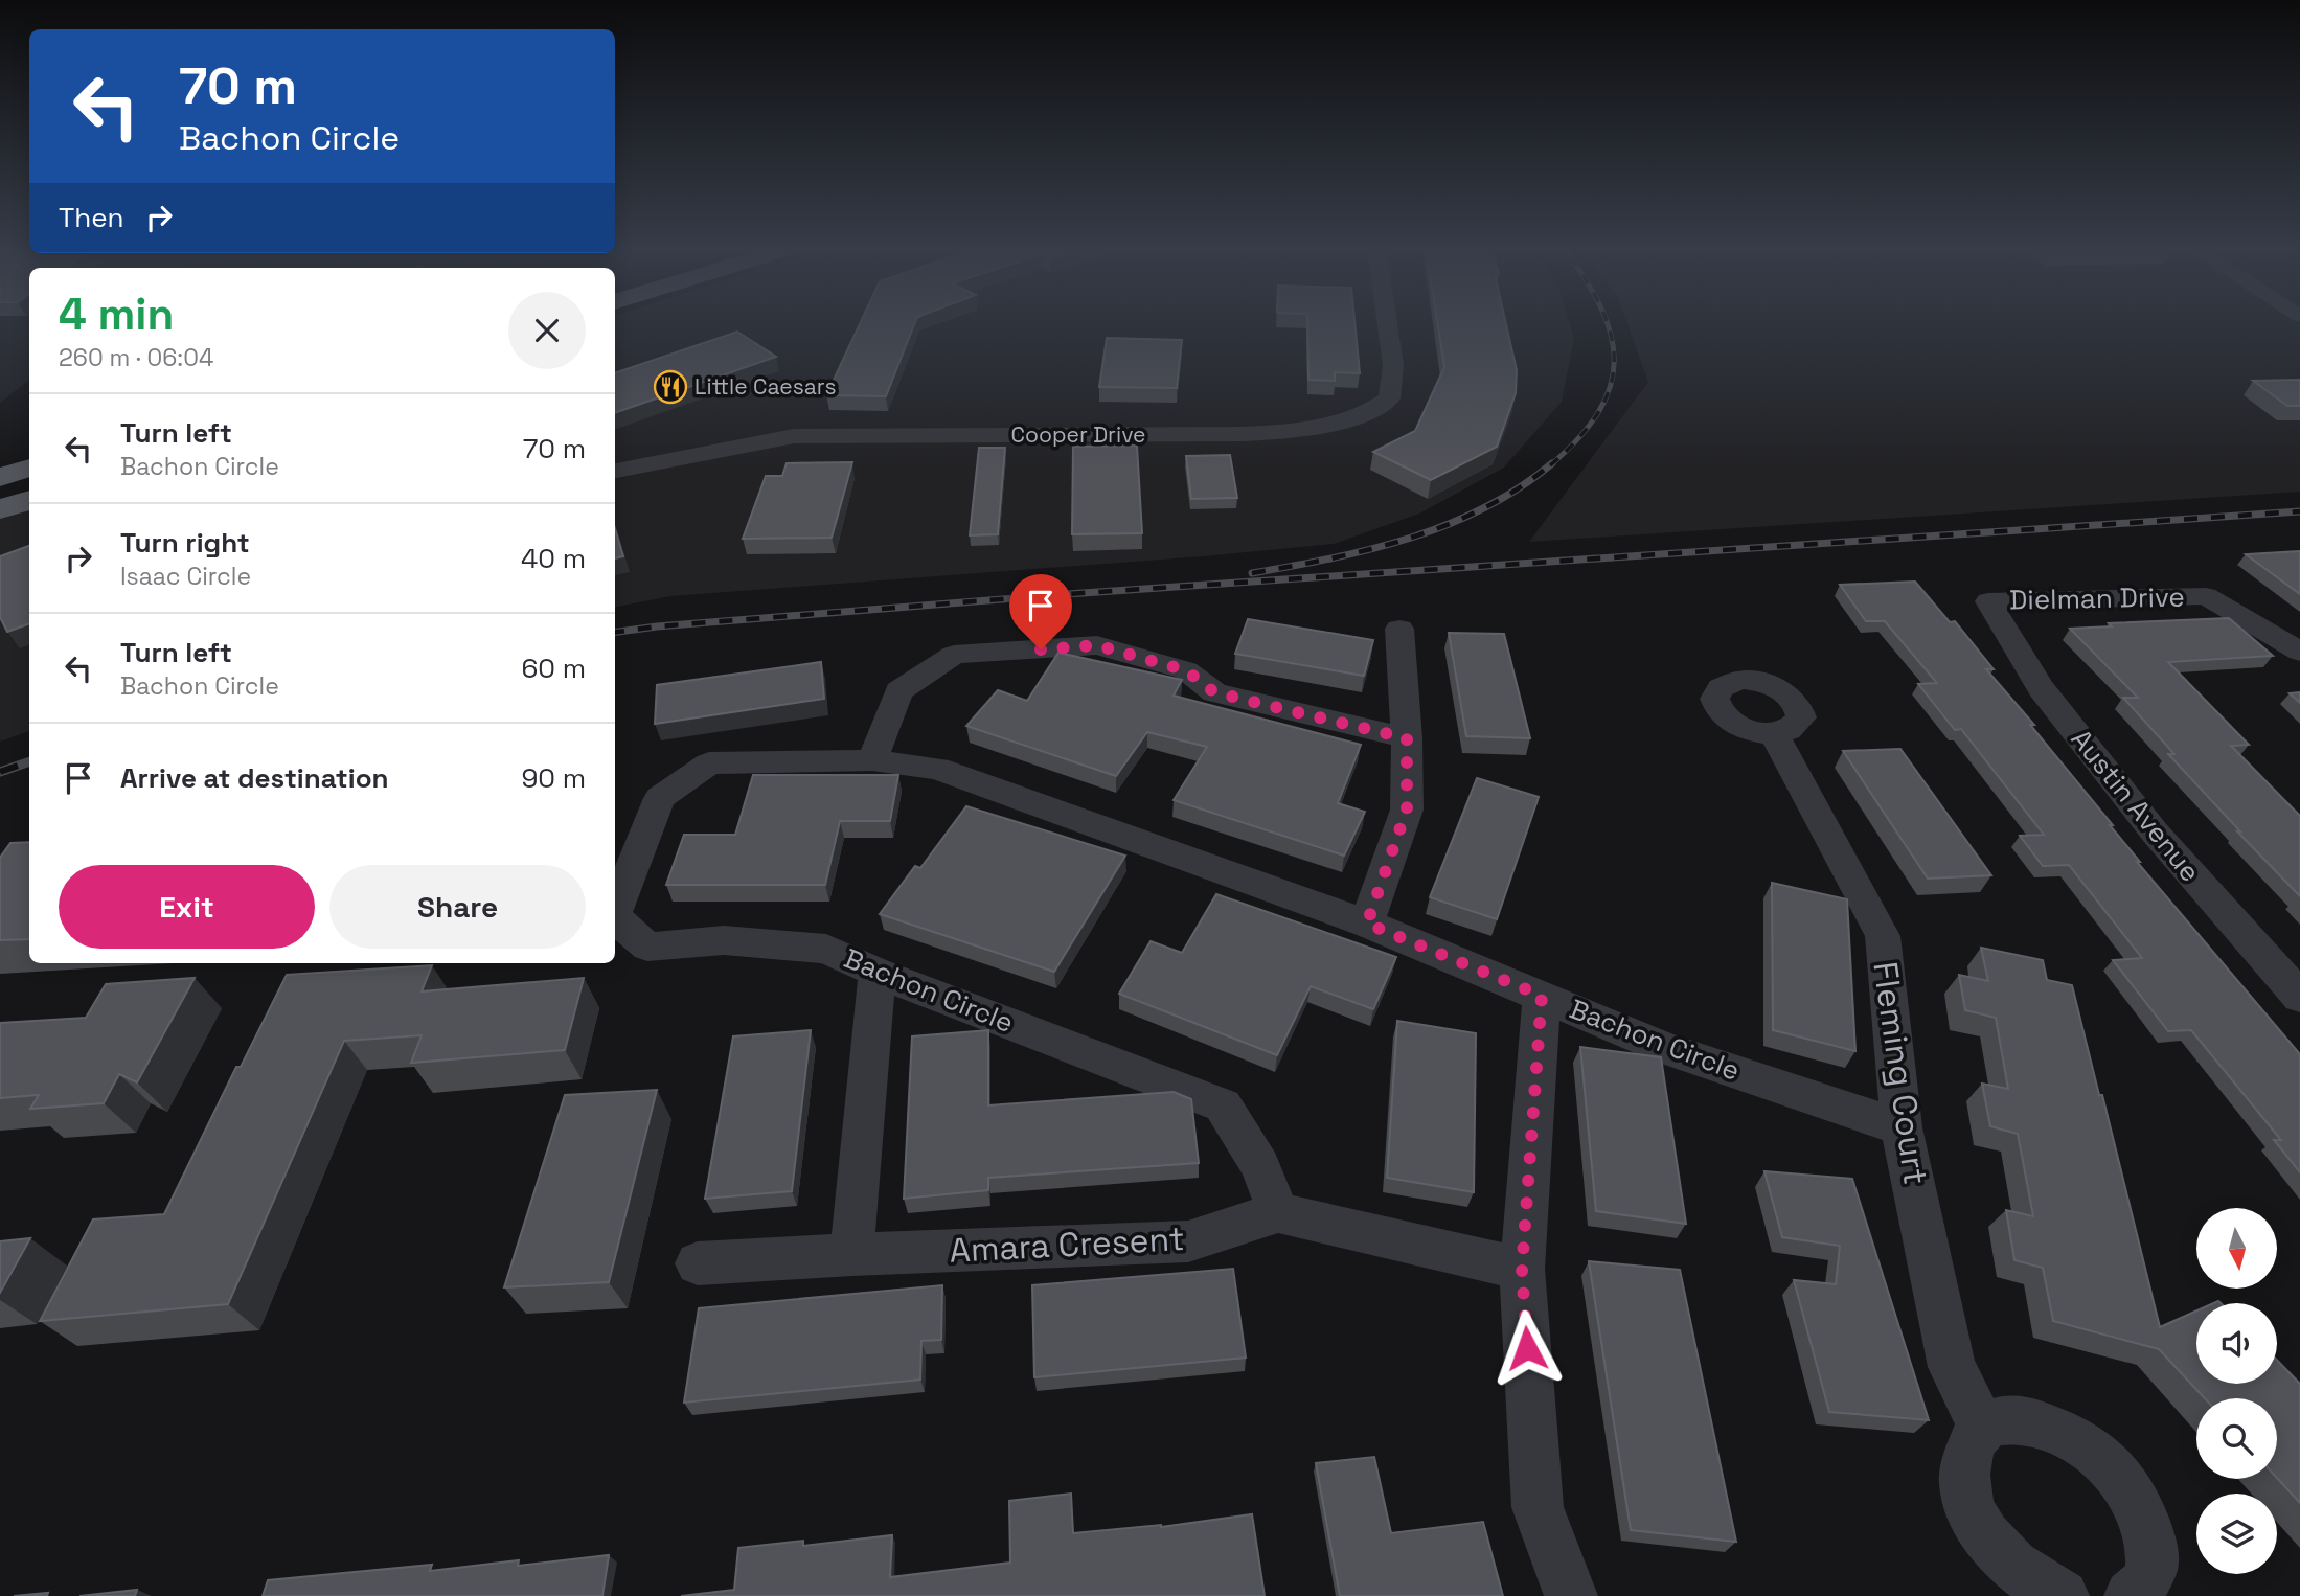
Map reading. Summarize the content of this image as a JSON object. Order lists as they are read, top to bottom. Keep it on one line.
{"streets":{"street":["Cooper Drive","Dielman Drive","Austin Avenue","Bachon Circle","Fleming Court","Amara Cresent"]},"crossings":[["Dielman Drive","Austin Avenue"],["Bachon Circle","Fleming Court"],["Bachon Circle","Amara Cresent"]],"places":{"restaurant":["Little Caesars"]},"north":"bottom","page":{"turn":["70 m","Bachon Circle"],"then":"Then","heading":["4 min","260 m · 06:04"],"list":[{"name":"Turn left","note":"Bachon Circle","value":"70 m"},{"name":"Turn right","note":"Isaac Circle","value":"40 m"},{"name":"Turn left","note":"Bachon Circle","value":"60 m"},{"name":"Arrive at destination","value":"90 m"}],"buttons":["Exit","Share"]}}
